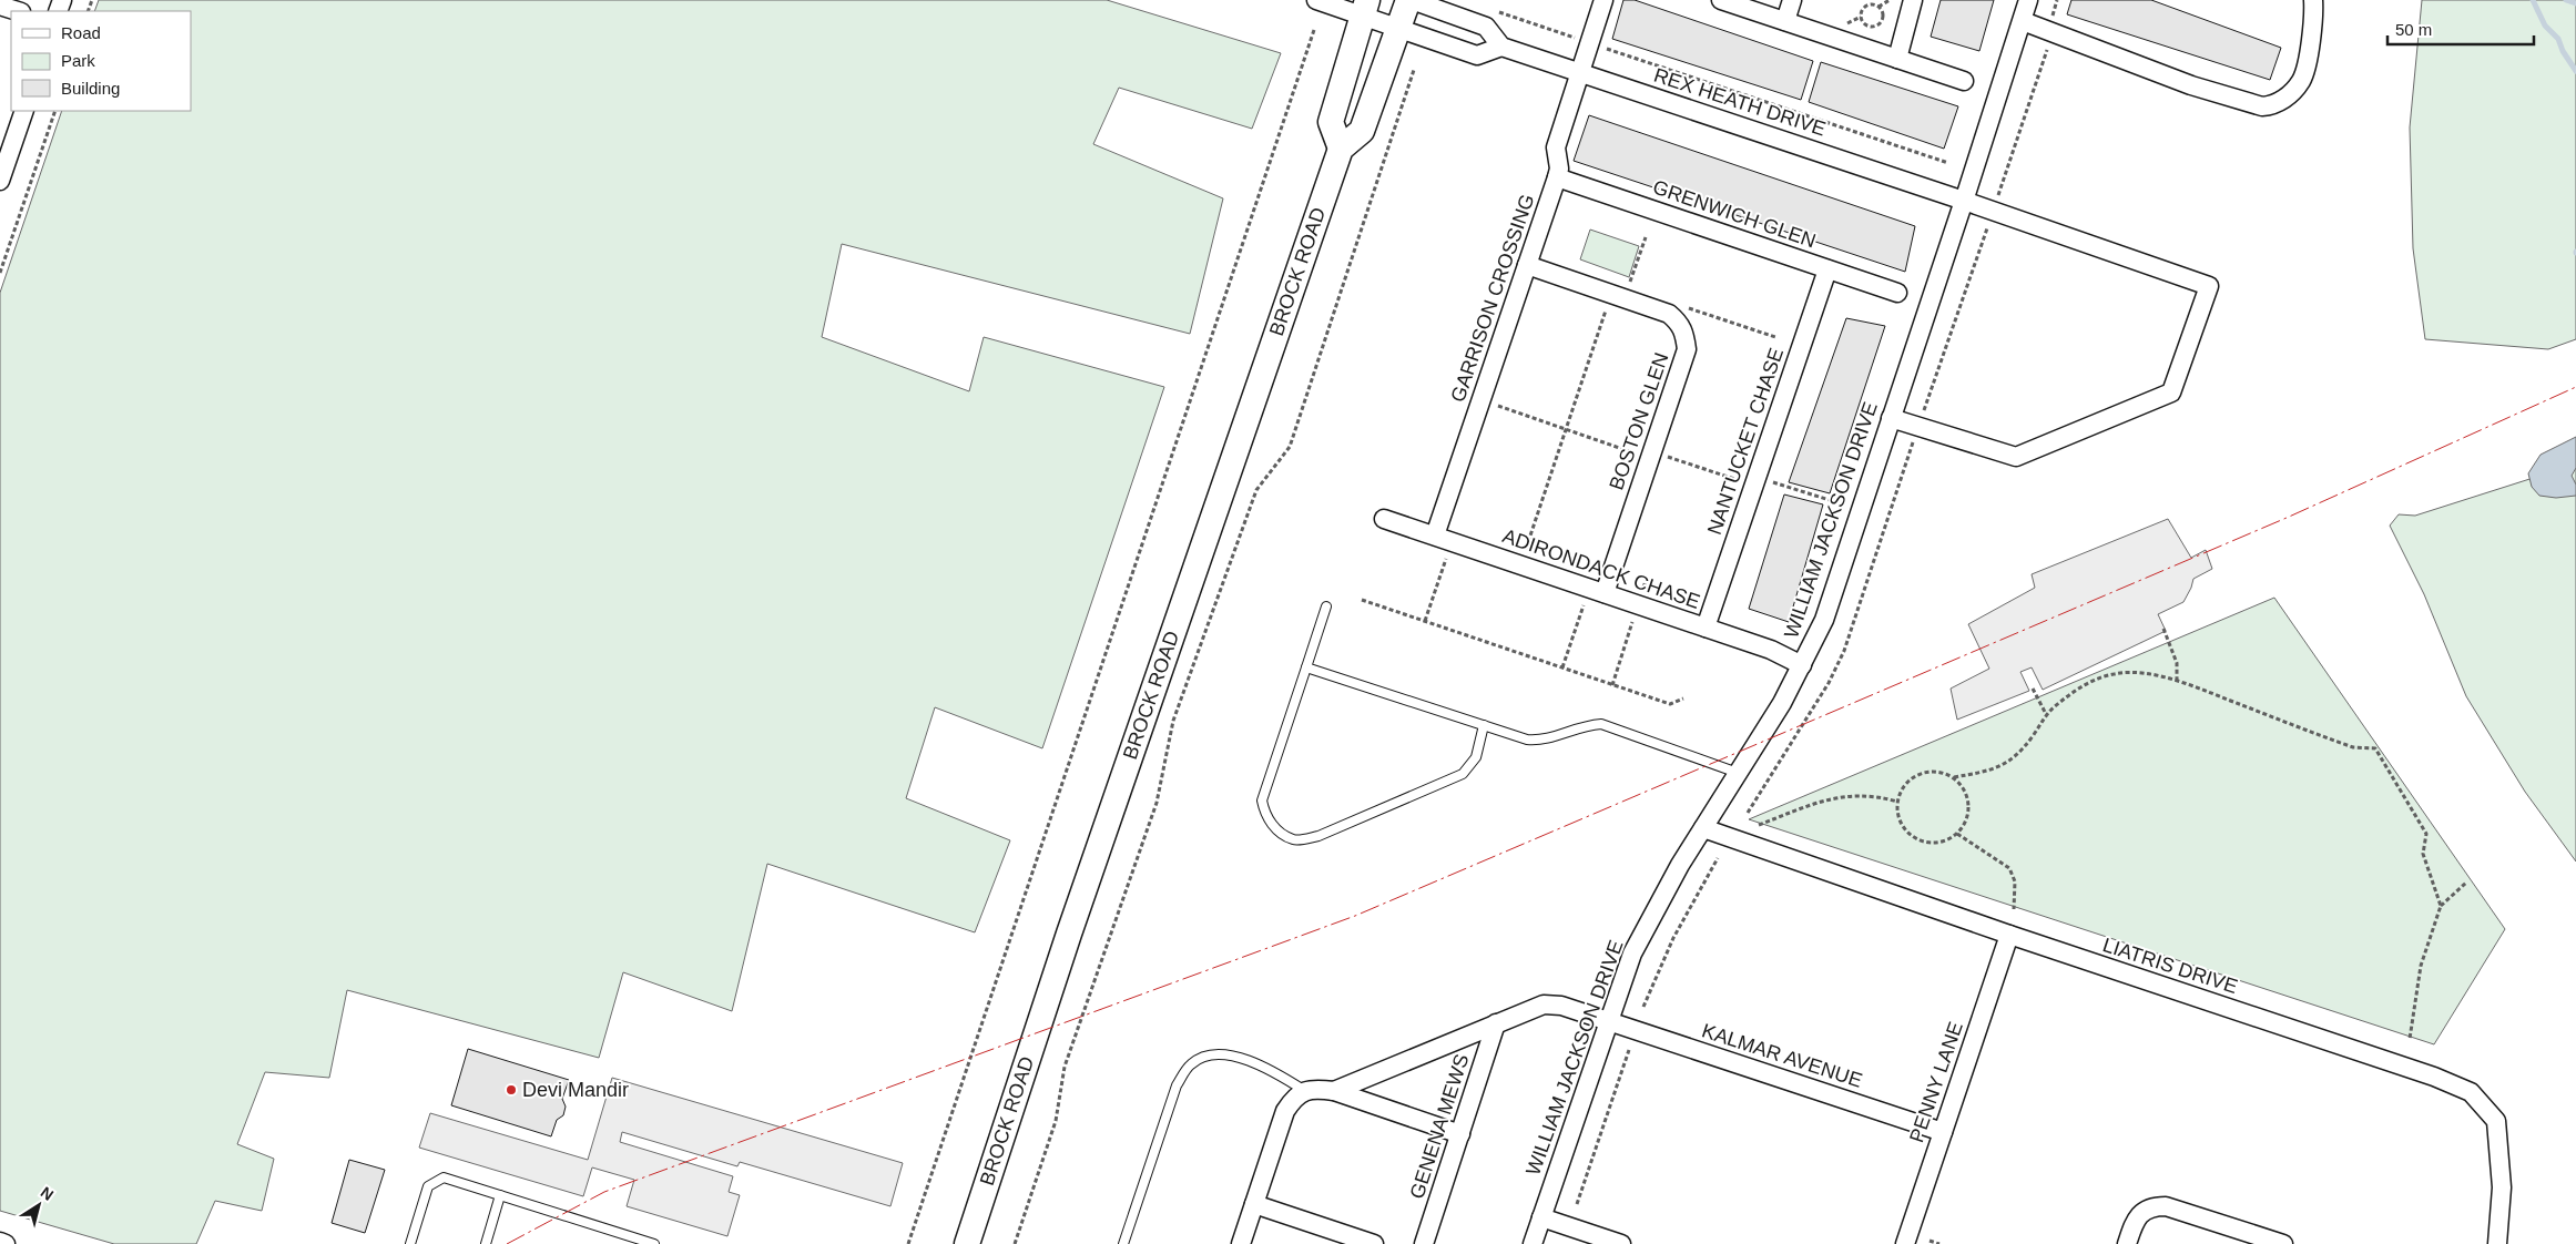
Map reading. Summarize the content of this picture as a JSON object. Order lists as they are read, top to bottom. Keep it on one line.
{"streets":{"main road":["BROCK ROAD"],"street":["REX HEATH DRIVE","GRENWICH GLEN","GARRISON CROSSING","BOSTON GLEN","NANTUCKET CHASE","WILLIAM JACKSON DRIVE","ADIRONDACK CHASE","LIATRIS DRIVE","KALMAR AVENUE","PENNY LANE","GENENA MEWS"]},"crossings":[["REX HEATH DRIVE","GARRISON CROSSING"],["REX HEATH DRIVE","WILLIAM JACKSON DRIVE"],["GRENWICH GLEN","GARRISON CROSSING"],["GRENWICH GLEN","NANTUCKET CHASE"],["GARRISON CROSSING","BOSTON GLEN"],["GARRISON CROSSING","ADIRONDACK CHASE"],["BOSTON GLEN","ADIRONDACK CHASE"],["NANTUCKET CHASE","ADIRONDACK CHASE"],["WILLIAM JACKSON DRIVE","ADIRONDACK CHASE"],["WILLIAM JACKSON DRIVE","LIATRIS DRIVE"],["WILLIAM JACKSON DRIVE","KALMAR AVENUE"],["LIATRIS DRIVE","PENNY LANE"],["KALMAR AVENUE","PENNY LANE"],["KALMAR AVENUE","GENENA MEWS"]],"places":["Devi Mandir"],"legend":["Road","Park","Building"],"scale_bar":"50 m","north":"top right"}
